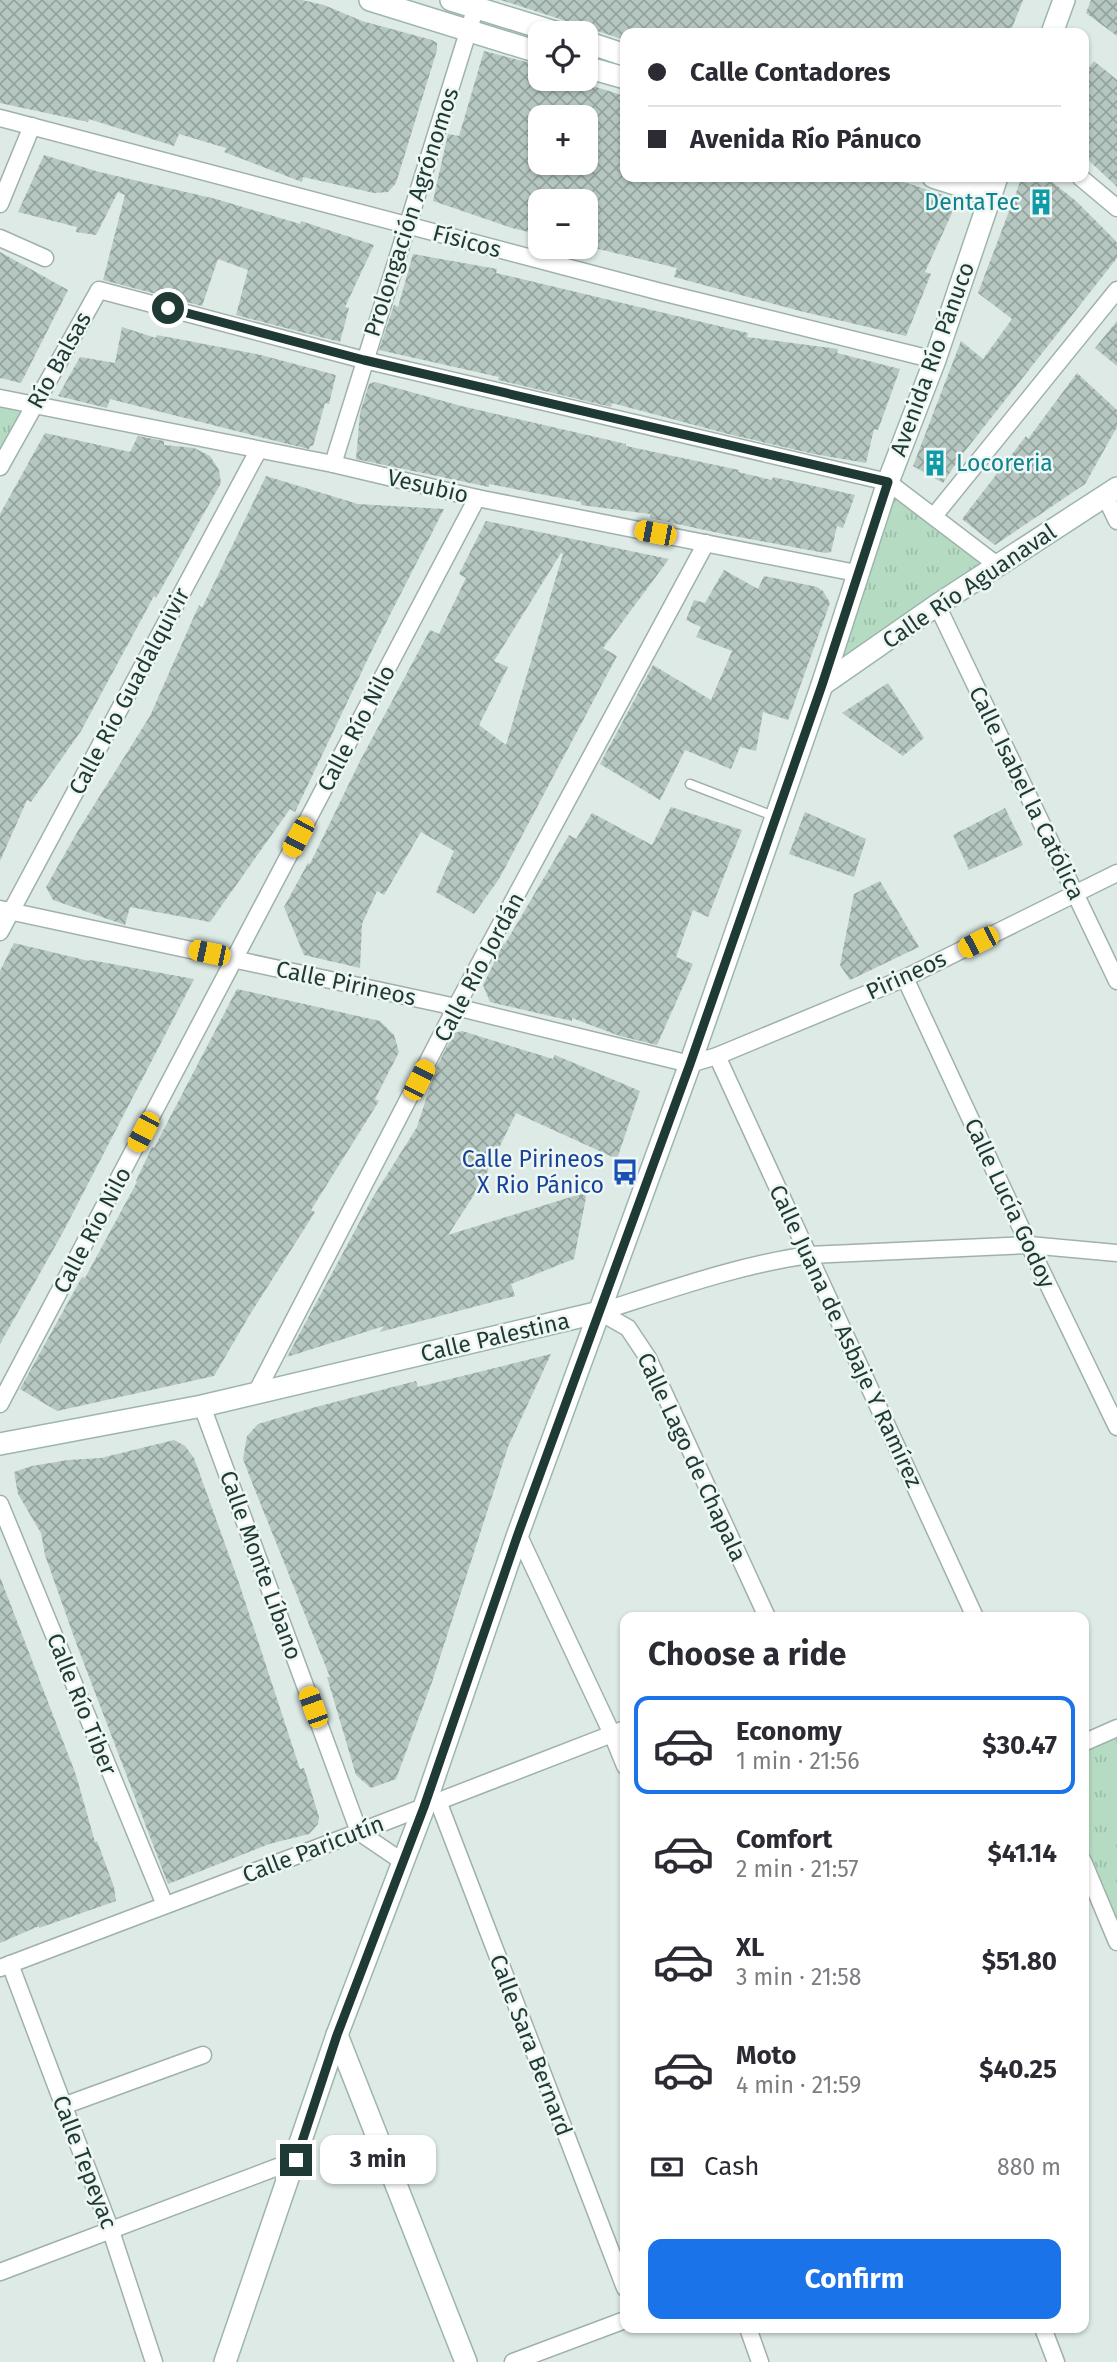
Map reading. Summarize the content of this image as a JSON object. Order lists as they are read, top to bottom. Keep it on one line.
{"streets":{"street":["Prolongación Agrónomos","Físicos","Avenida Río Pánuco","Río Balsas","Vesubio","Calle Río Aguanaval","Calle Río Guadalquivir","Calle Río Nilo","Calle Isabel la Católica","Calle Río Jordán","Pirineos","Calle Pirineos","Calle Lucía Godoy","Calle Juana de Asbaje Y Ramírez","Calle Palestina","Calle Lago de Chapala","Calle Monte Líbano","Calle Río Tiber","Calle Paricutín","Calle Sara Bernard","Calle Tepeyac"]},"crossings":[["Prolongación Agrónomos","Físicos"],["Prolongación Agrónomos","Río Balsas"],["Prolongación Agrónomos","Vesubio"],["Físicos","Avenida Río Pánuco"],["Avenida Río Pánuco","Vesubio"],["Avenida Río Pánuco","Calle Río Aguanaval"],["Avenida Río Pánuco","Pirineos"],["Avenida Río Pánuco","Calle Pirineos"],["Avenida Río Pánuco","Calle Palestina"],["Avenida Río Pánuco","Calle Lago de Chapala"],["Avenida Río Pánuco","Calle Paricutín"],["Avenida Río Pánuco","Calle Sara Bernard"],["Río Balsas","Vesubio"],["Vesubio","Calle Río Guadalquivir"],["Vesubio","Calle Río Nilo"],["Vesubio","Calle Río Jordán"],["Calle Río Aguanaval","Calle Isabel la Católica"],["Calle Río Guadalquivir","Calle Pirineos"],["Calle Río Nilo","Calle Pirineos"],["Calle Isabel la Católica","Pirineos"],["Calle Río Jordán","Calle Pirineos"],["Calle Río Jordán","Calle Palestina"],["Pirineos","Calle Pirineos"],["Pirineos","Calle Lucía Godoy"],["Pirineos","Calle Juana de Asbaje Y Ramírez"],["Calle Lucía Godoy","Calle Palestina"],["Calle Juana de Asbaje Y Ramírez","Calle Palestina"],["Calle Palestina","Calle Lago de Chapala"],["Calle Palestina","Calle Monte Líbano"],["Calle Monte Líbano","Calle Paricutín"],["Calle Río Tiber","Calle Paricutín"],["Calle Paricutín","Calle Sara Bernard"],["Calle Paricutín","Calle Tepeyac"]],"places":{"building":["DentaTec","Locoreria"],"bus stop":["Calle Pirineos X Rio Pánico"]},"page":{"map_buttons":["+","−"],"banner":["Calle Contadores","Avenida Río Pánuco"],"heading":"Choose a ride","list":[{"name":"Economy","note":"1 min · 21:56","value":"$30.47"},{"name":"Comfort","note":"2 min · 21:57","value":"$41.14"},{"name":"XL","note":"3 min · 21:58","value":"$51.80"},{"name":"Moto","note":"4 min · 21:59","value":"$40.25"}],"pay":["Cash","880 m"],"bubble":"3 min","buttons":"Confirm"}}
